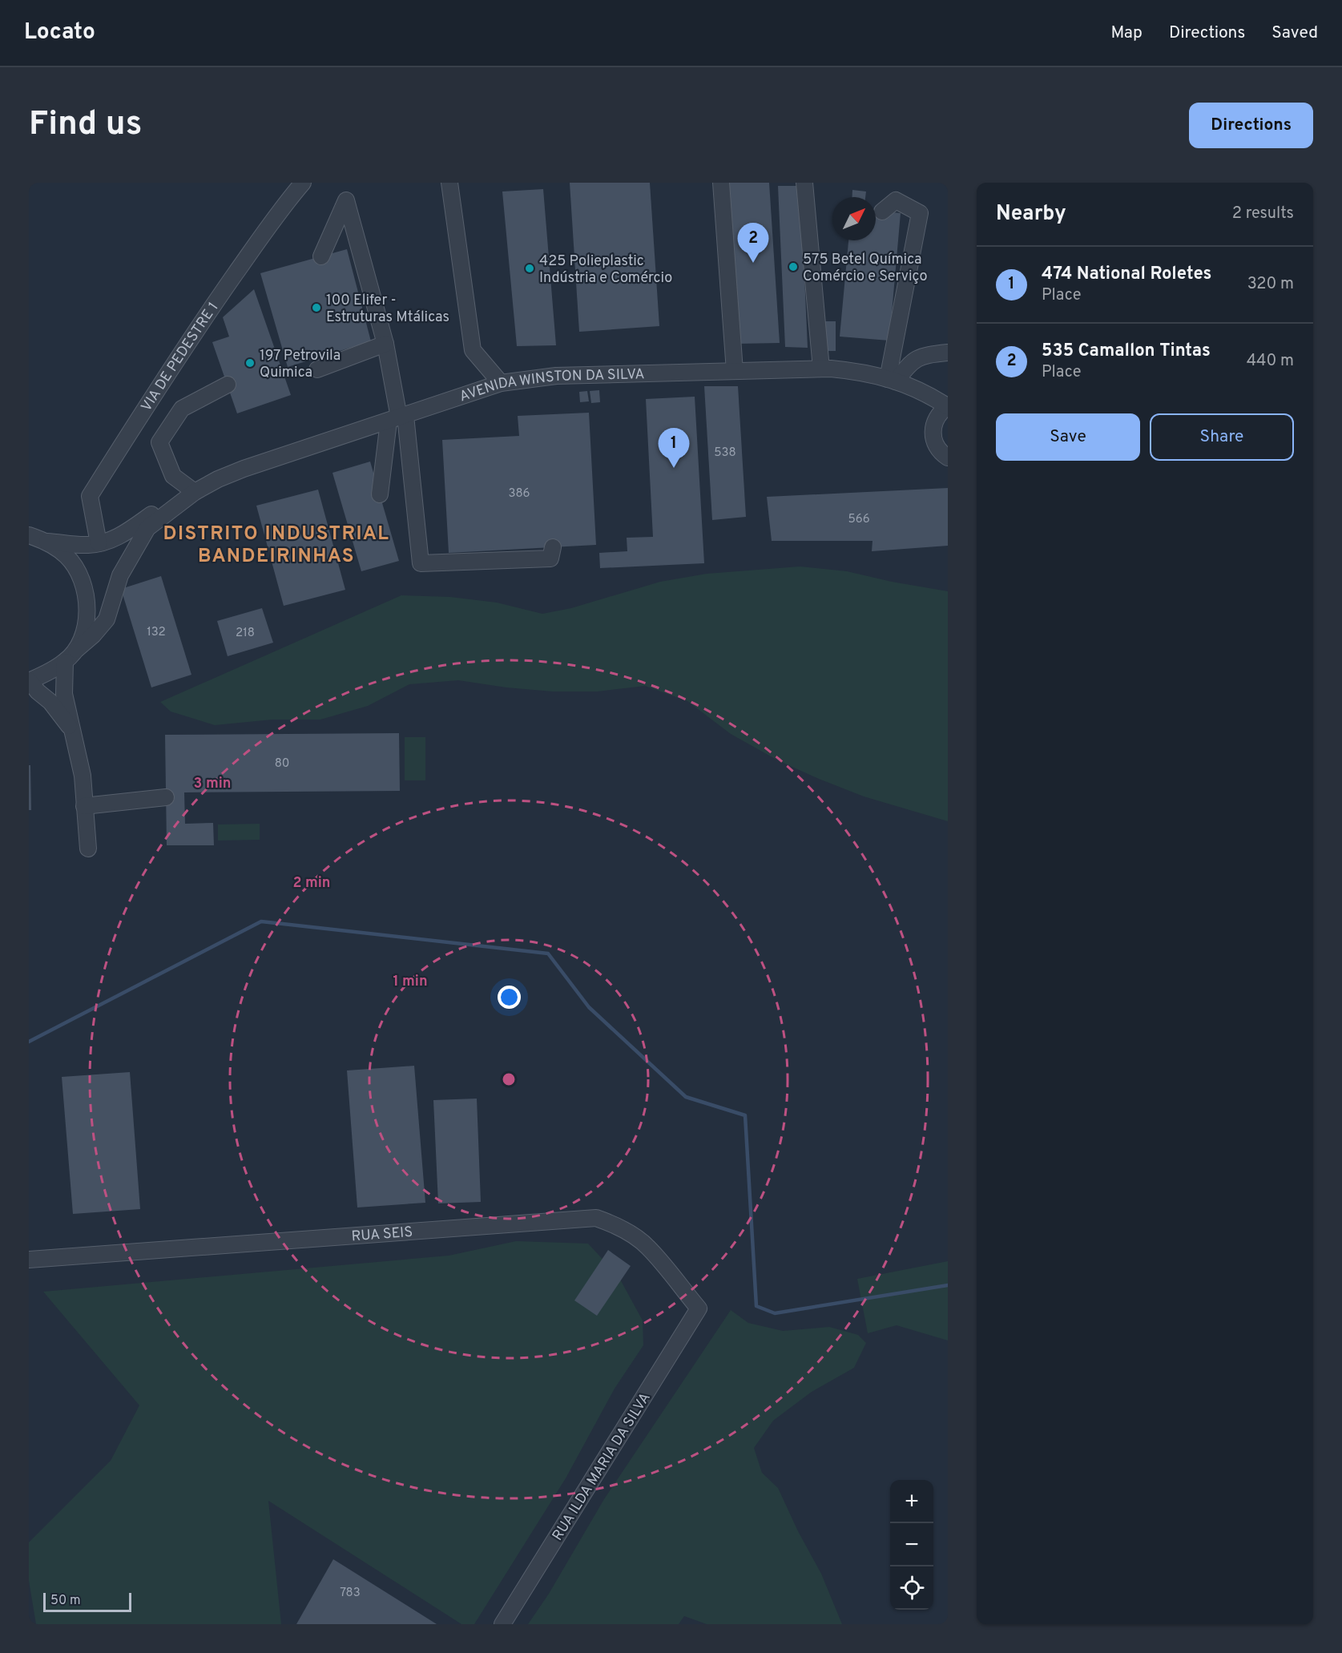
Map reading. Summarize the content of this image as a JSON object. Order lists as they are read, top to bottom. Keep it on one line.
{"streets":{"street":["VIA DE PEDESTRE 1","AVENIDA WINSTON DA SILVA","RUA SEIS","RUA ILDA MARIA DA SILVA"]},"crossings":[["RUA SEIS","RUA ILDA MARIA DA SILVA"]],"districts":["DISTRITO INDUSTRIAL BANDEIRINHAS"],"places":["575 Betel Química Comércio e Serviço","425 Polieplastic Indústria e Comércio","100 Elifer - Estruturas Mtálicas","197 Petrovila Quimica"],"house_numbers":["538","386","566","132","218","80","783"],"scale_bar":"50 m","north":"top right","page":{"header":"Locato","nav":["Map","Directions","Saved"],"buttons":["Directions",["Save","Share"]],"title":"Find us","heading":["Nearby","2 results"],"pins":["2","1"],"list":[{"mark":"1","name":"474 National Roletes","note":"Place","value":"320 m"},{"mark":"2","name":"535 Camallon Tintas","note":"Place","value":"440 m"}],"map_buttons":["+","−"],"scale":"50 m"},"rings":["3 min","2 min","1 min"]}
